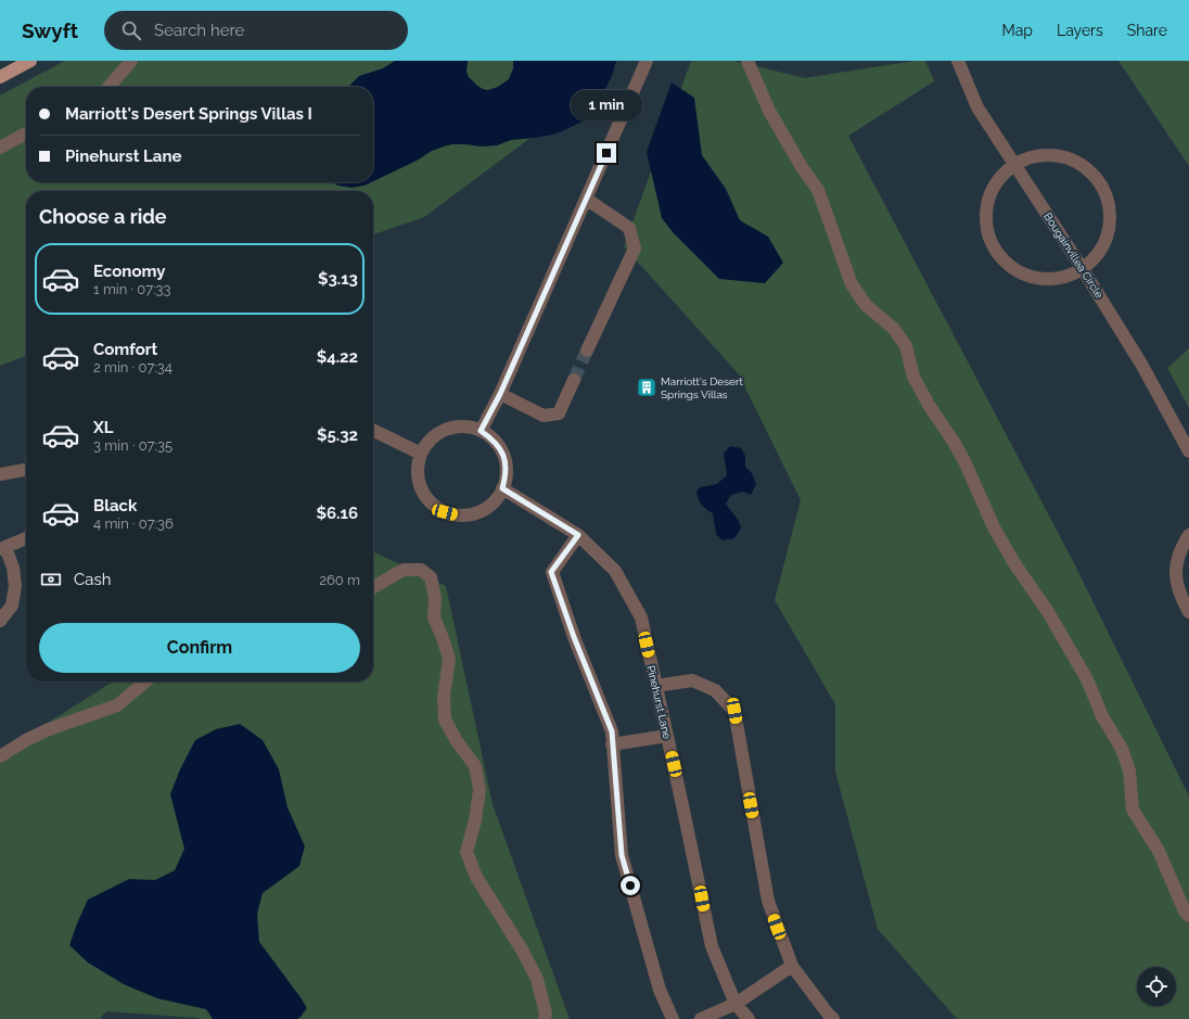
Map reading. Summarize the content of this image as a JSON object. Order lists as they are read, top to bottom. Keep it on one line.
{"streets":{"street":["Bougainvillea Circle","Pinehurst Lane"]},"places":{"building":["Marriott's Desert Springs Villas"]},"page":{"header":"Swyft","search":"Search here","nav":["Map","Layers","Share"],"banner":["Marriott's Desert Springs Villas I","Pinehurst Lane"],"bubble":"1 min","heading":"Choose a ride","list":[{"name":"Economy","note":"1 min · 07:33","value":"$3.13"},{"name":"Comfort","note":"2 min · 07:34","value":"$4.22"},{"name":"XL","note":"3 min · 07:35","value":"$5.32"},{"name":"Black","note":"4 min · 07:36","value":"$6.16"}],"pay":["Cash","260 m"],"buttons":"Confirm"}}
